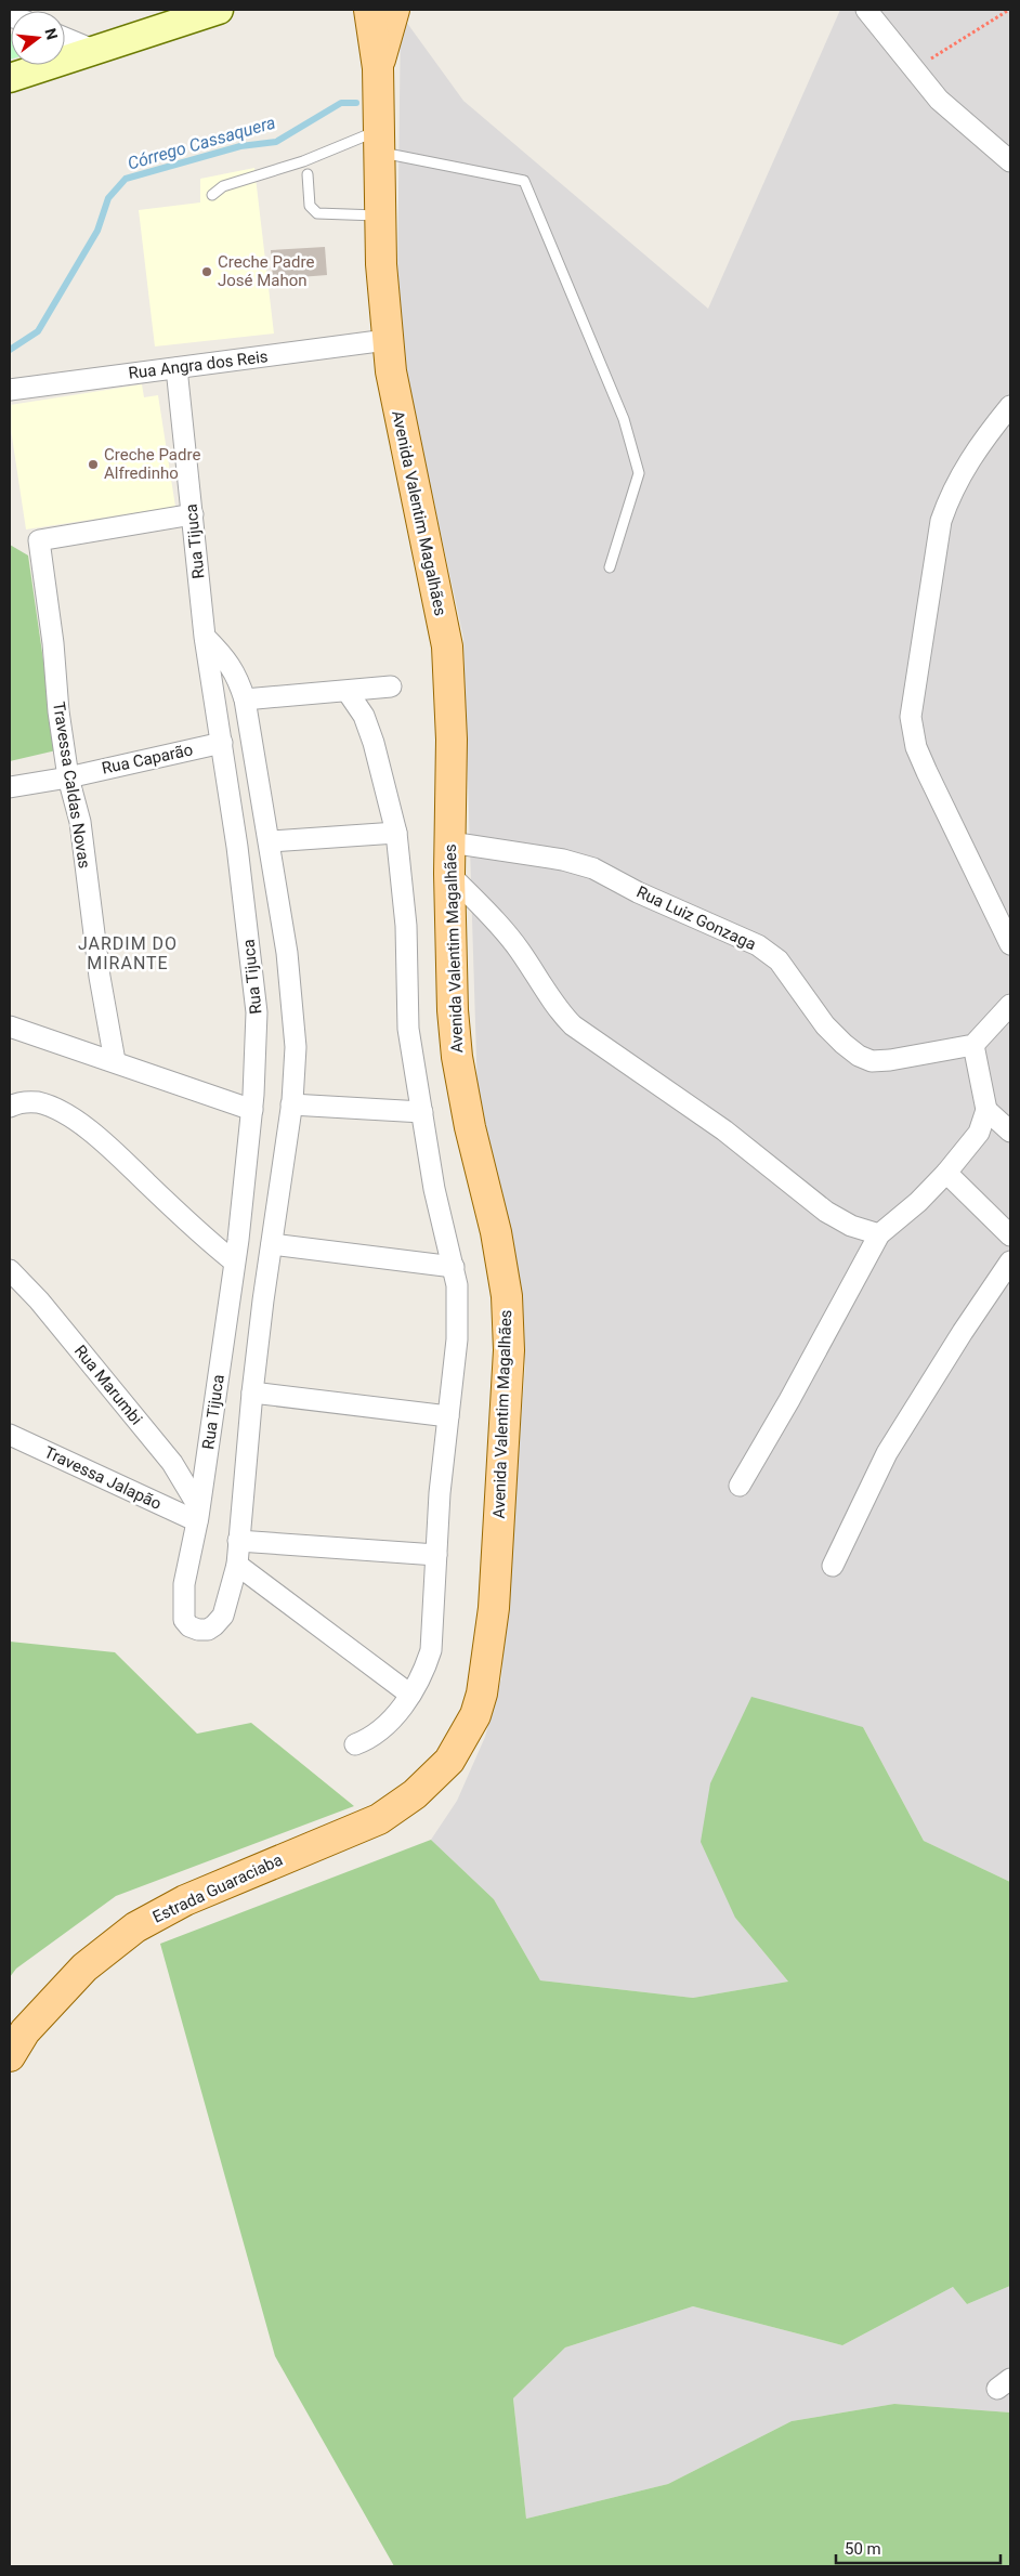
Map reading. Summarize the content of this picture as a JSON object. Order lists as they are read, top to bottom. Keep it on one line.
{"streets":{"main road":["Avenida Valentim Magalhães","Estrada Guaraciaba"],"street":["Rua Angra dos Reis","Rua Tijuca","Rua Caparão","Travessa Caldas Novas","Rua Luiz Gonzaga","Rua Marumbi","Travessa Jalapão"]},"crossings":[["Rua Angra dos Reis","Avenida Valentim Magalhães"],["Rua Angra dos Reis","Rua Tijuca"],["Avenida Valentim Magalhães","Rua Luiz Gonzaga"],["Avenida Valentim Magalhães","Estrada Guaraciaba"],["Rua Tijuca","Rua Caparão"],["Rua Tijuca","Travessa Caldas Novas"],["Rua Tijuca","Rua Marumbi"],["Rua Tijuca","Travessa Jalapão"],["Rua Caparão","Travessa Caldas Novas"],["Rua Marumbi","Travessa Jalapão"]],"districts":["JARDIM DO MIRANTE"],"water":["Córrego Cassaquera"],"places":["Creche Padre José Mahon","Creche Padre Alfredinho"],"scale_bar":"50 m","north":"right"}
